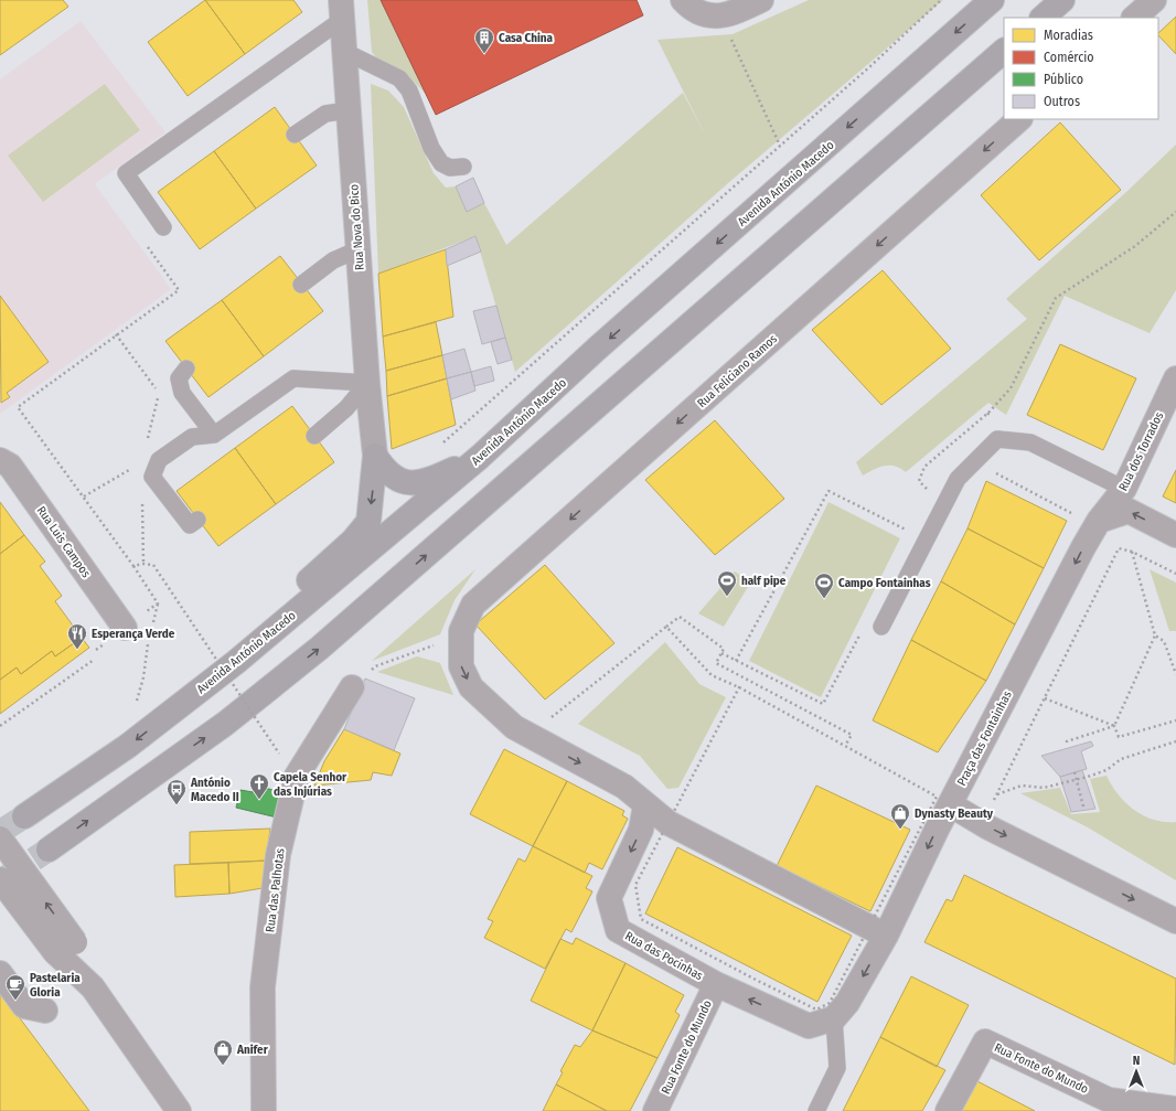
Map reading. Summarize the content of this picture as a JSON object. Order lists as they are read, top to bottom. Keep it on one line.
{"streets":{"highway":["Avenida António Macedo"],"street":["Rua Nova do Bico","Rua Feliciano Ramos","Rua dos Torrados","Rua Luis Campos","Praça das Fontainhas","Rua das Palhotas","Rua das Pocinhas","Rua Fonte do Mundo"]},"crossings":[["Rua Feliciano Ramos","Rua das Pocinhas"],["Rua dos Torrados","Praça das Fontainhas"],["Rua das Pocinhas","Rua Fonte do Mundo"]],"one_way":["Praça das Fontainhas"],"places":{"building":["Casa China"],"sports":["half pipe","Campo Fontainhas"],"restaurant":["Esperança Verde"],"church":["Capela Senhor das Injúrias"],"bus stop":["António Macedo II"],"shop":["Dynasty Beauty","Anifer"],"cafe":["Pastelaria Gloria"]},"legend":["Moradias","Comércio","Público","Outros"],"north":"top"}
